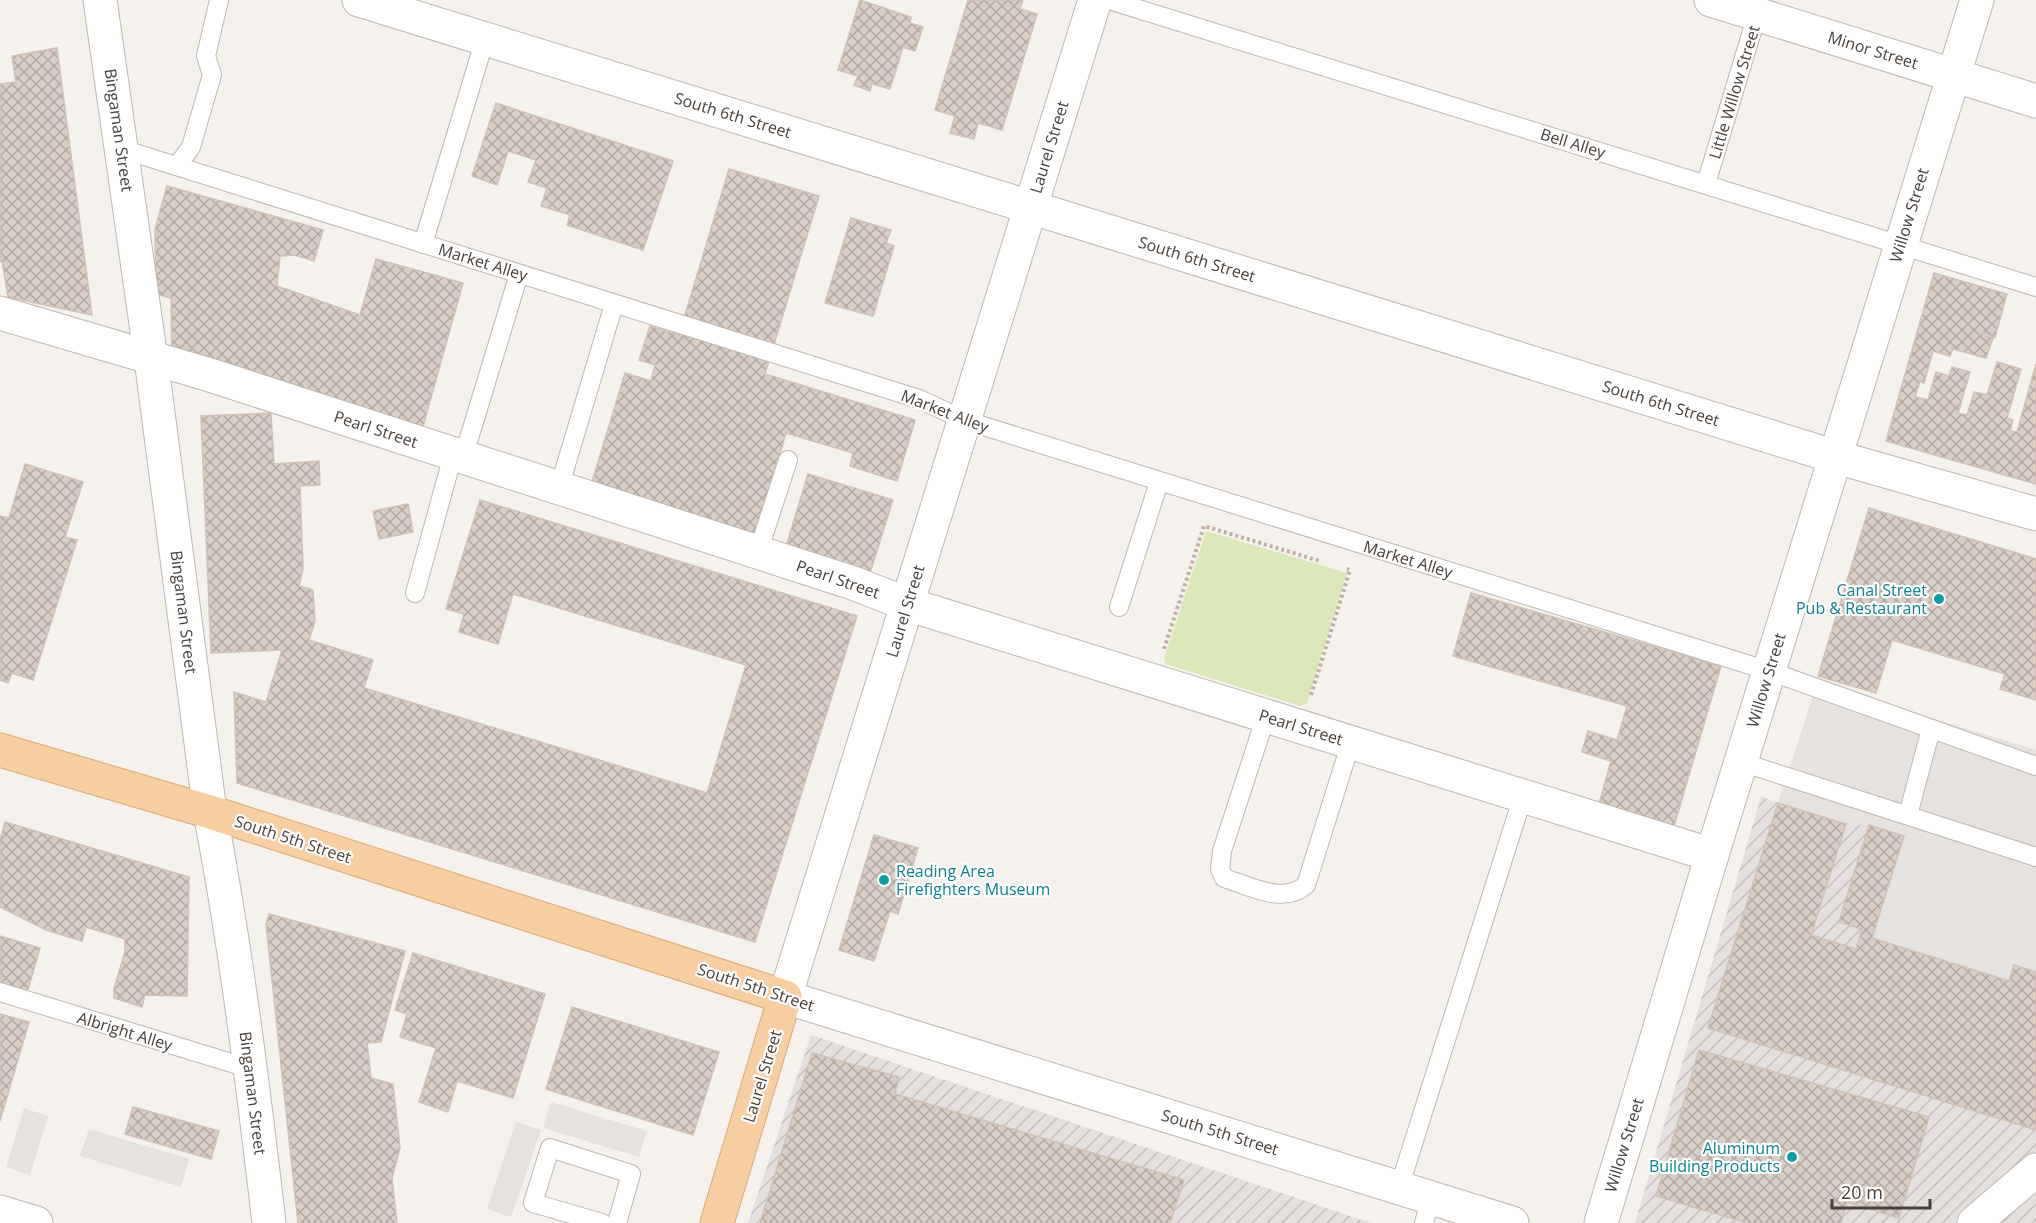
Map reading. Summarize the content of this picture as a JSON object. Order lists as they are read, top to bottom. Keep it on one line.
{"streets":{"main road":["Laurel Street","South 5th Street"],"street":["Minor Street","South 6th Street","Bingaman Street","Willow Street","Pearl Street"],"lane":["Little Willow Street","Bell Alley","Market Alley","Albright Alley"]},"crossings":[["Minor Street","Little Willow Street"],["Minor Street","Willow Street"],["Little Willow Street","Bell Alley"],["South 6th Street","Laurel Street"],["South 6th Street","Willow Street"],["Bingaman Street","Market Alley"],["Bingaman Street","Pearl Street"],["Bingaman Street","South 5th Street"],["Bingaman Street","Albright Alley"],["Bell Alley","Willow Street"],["Laurel Street","Market Alley"],["Laurel Street","Pearl Street"],["Laurel Street","South 5th Street"],["Willow Street","Market Alley"],["Willow Street","Pearl Street"]],"places":["Canal Street Pub & Restaurant","Reading Area Firefighters Museum","Aluminum Building Products"],"scale_bar":"20 m"}
